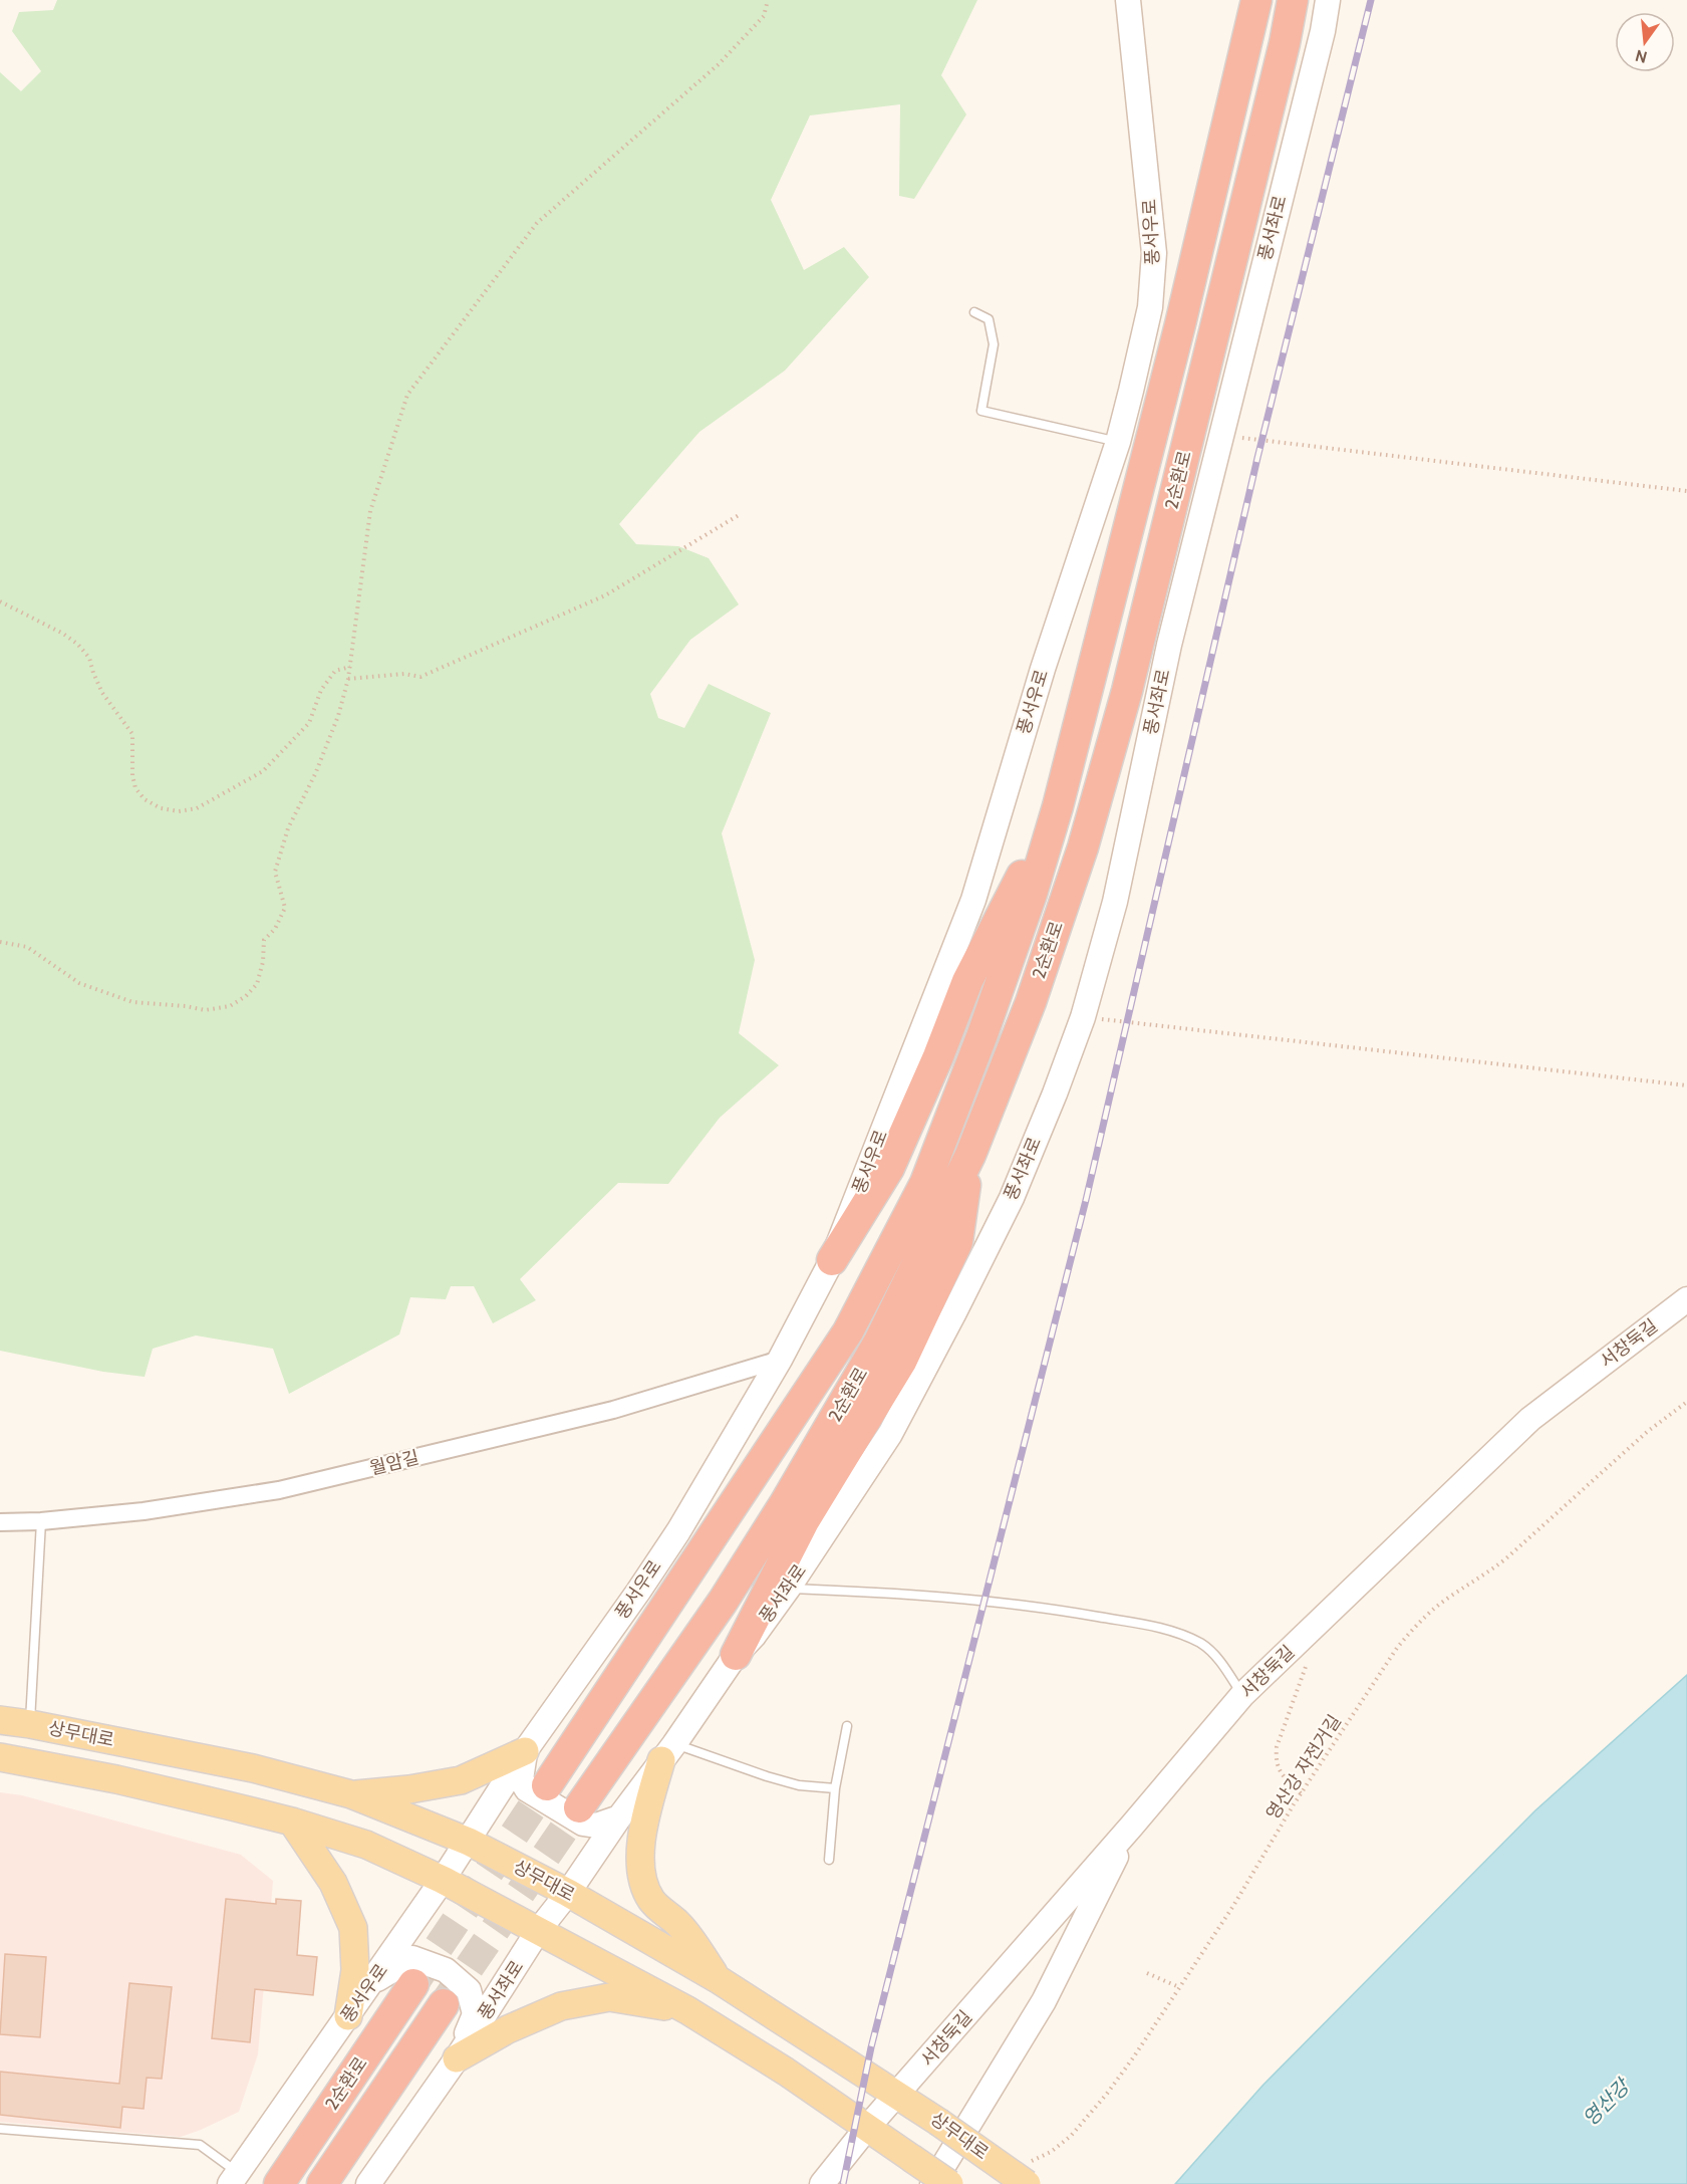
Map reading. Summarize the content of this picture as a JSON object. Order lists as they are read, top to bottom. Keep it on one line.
{"streets":{"highway":["2순환로"],"main road":["상무대로"],"street":["풍서좌로","풍서우로","서창둑길","월암길"],"path":["영산강 자전거길"]},"crossings":[["풍서좌로","상무대로"],["풍서우로","월암길"],["풍서우로","상무대로"],["서창둑길","상무대로"],["상무대로","영산강 자전거길"]],"water":["영산강"],"north":"bottom"}
